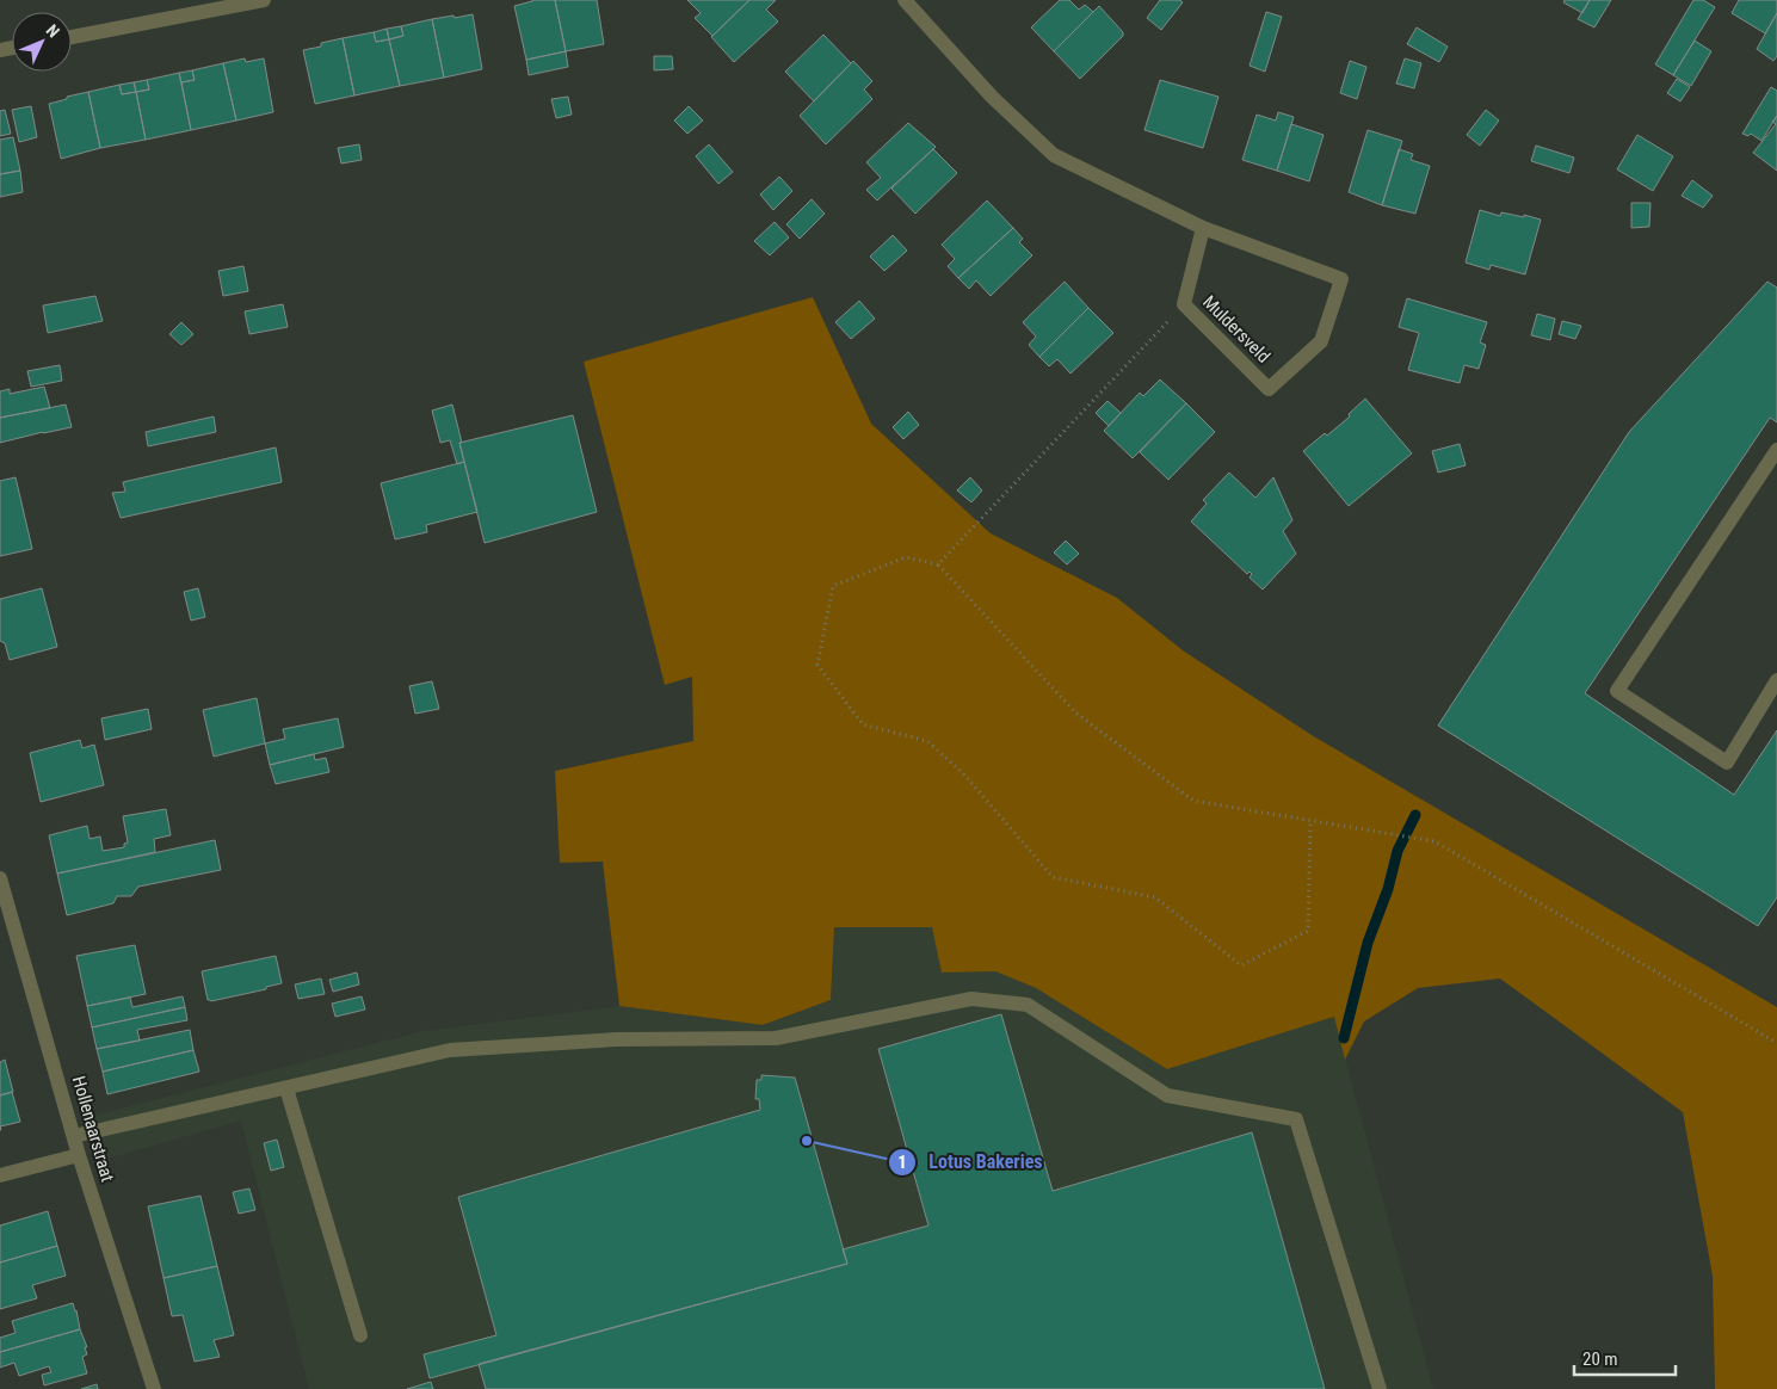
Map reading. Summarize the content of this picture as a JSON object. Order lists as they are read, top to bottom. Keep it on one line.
{"streets":{"street":["Muldersveld","Hollenaarstraat"]},"places":["Lotus Bakeries"],"scale_bar":"20 m","north":"top right"}
